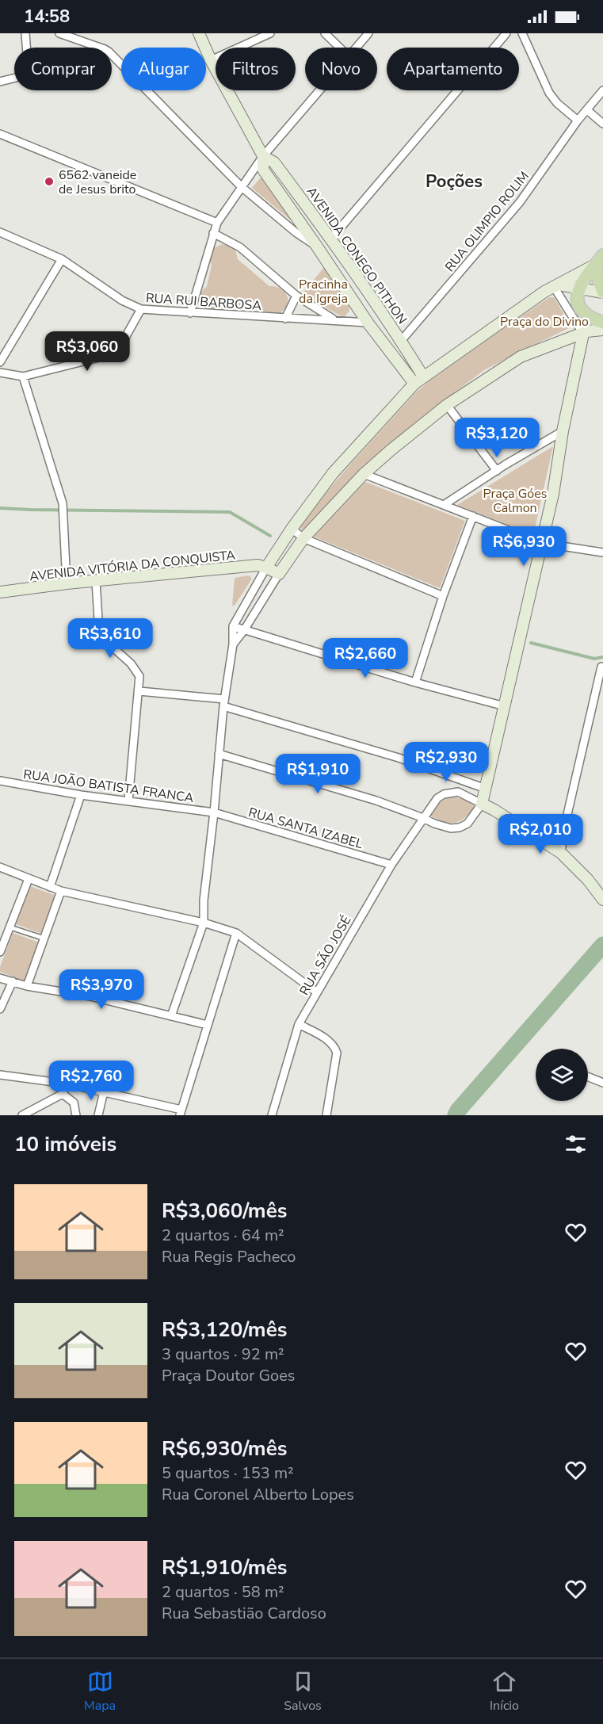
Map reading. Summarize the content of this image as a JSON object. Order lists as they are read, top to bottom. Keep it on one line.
{"streets":{"main road":["AVENIDA CONEGO PITHON","AVENIDA VITÓRIA DA CONQUISTA"],"street":["RUA OLIMPIO ROLIM","RUA RUI BARBOSA","RUA JOÃO BATISTA FRANCA","RUA SANTA IZABEL","RUA SÃO JOSÉ"]},"crossings":[["RUA OLIMPIO ROLIM","AVENIDA CONEGO PITHON"],["AVENIDA CONEGO PITHON","RUA RUI BARBOSA"],["RUA JOÃO BATISTA FRANCA","RUA SANTA IZABEL"],["RUA SANTA IZABEL","RUA SÃO JOSÉ"]],"districts":["Poções"],"parks":["Pracinha da Igreja","Praça do Divino","Praça Góes Calmon"],"places":["6562 vaneide de Jesus brito"],"page":{"status":"14:58","chip":["Comprar","Alugar","Filtros","Novo","Apartamento"],"price":["R$3,060","R$3,120","R$6,930","R$3,610","R$2,660","R$2,930","R$1,910","R$2,010","R$3,970","R$2,760"],"heading":"10 imóveis","list":[{"name":"R$3,060/mês","note":"2 quartos · 64 m² · Rua Regis Pacheco"},{"name":"R$3,120/mês","note":"3 quartos · 92 m² · Praça Doutor Goes"},{"name":"R$6,930/mês","note":"5 quartos · 153 m² · Rua Coronel Alberto Lopes"},{"name":"R$1,910/mês","note":"2 quartos · 58 m² · Rua Sebastião Cardoso"}],"tabs":["Mapa","Salvos","Início"]}}
